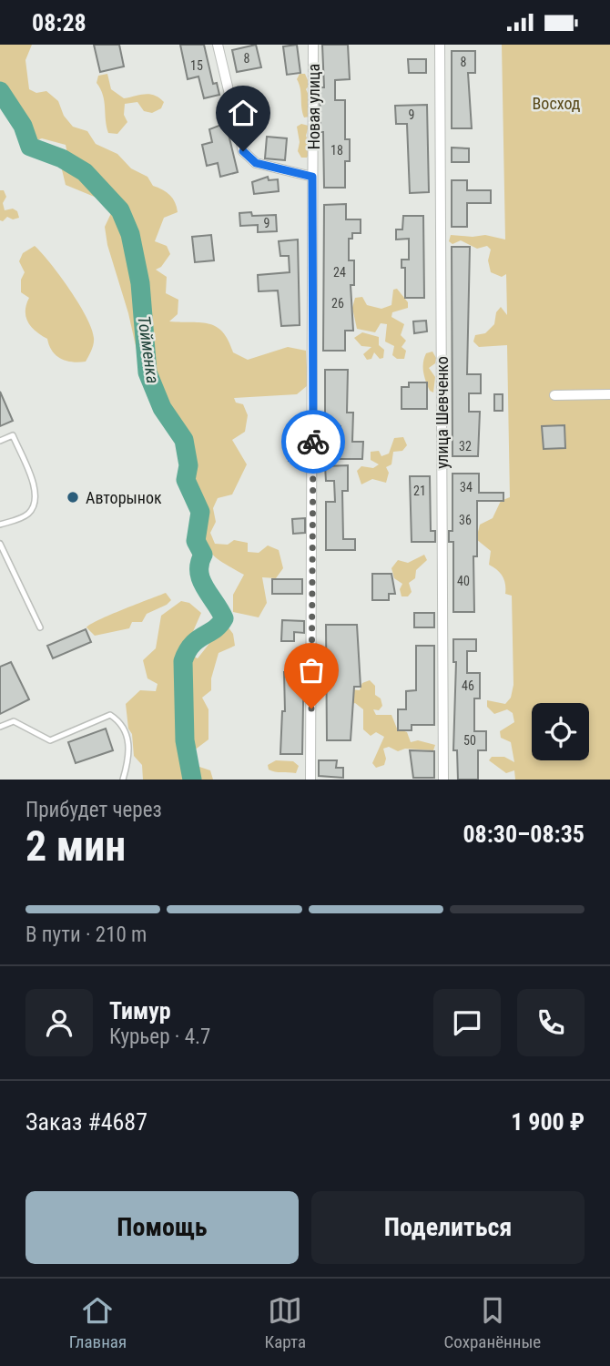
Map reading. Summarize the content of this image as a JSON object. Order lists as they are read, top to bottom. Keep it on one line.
{"streets":{"street":["Новая улица","улица Шевченко"]},"water":["Тойменка"],"parks":["Восход"],"places":["Авторынок"],"house_numbers":["8","8","15","9","18","9","24","26","32","34","21","36","40","46","50"],"page":{"status":"08:28","heading":["2 мин","Прибудет через","08:30–08:35"],"panel":["Тимур","Курьер · 4.7","Заказ #4687","1 900 ₽"],"bar":"В пути · 210 m","buttons":["Помощь","Поделиться"],"tabs":["Главная","Карта","Сохранённые"]}}
